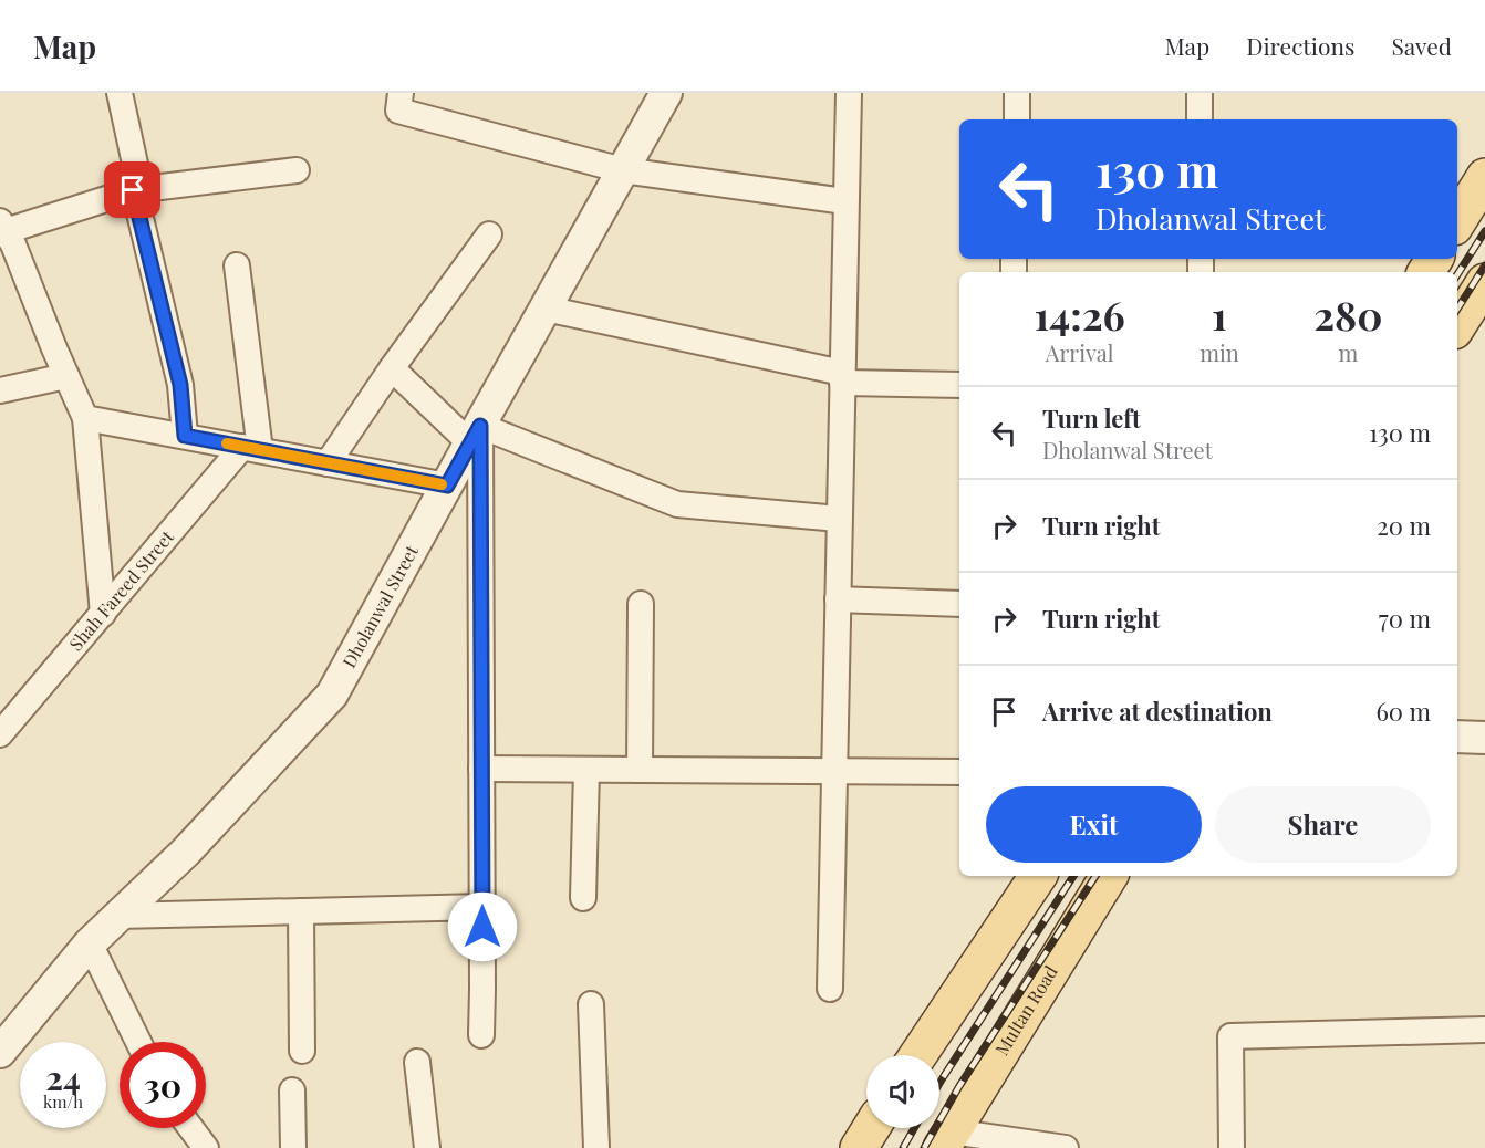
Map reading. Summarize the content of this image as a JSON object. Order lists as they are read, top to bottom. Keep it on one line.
{"streets":{"main road":["Multan Road"],"street":["Shah Fareed Street","Dholanwal Street"]},"page":{"header":"Map","nav":["Map","Directions","Saved"],"turn":["130 m","Dholanwal Street"],"eta":["14:26","Arrival","1","min","280","m"],"list":[{"name":"Turn left","note":"Dholanwal Street","value":"130 m"},{"name":"Turn right","value":"20 m"},{"name":"Turn right","value":"70 m"},{"name":"Arrive at destination","value":"60 m"}],"buttons":["Exit","Share"],"speed":"24 km/h","limit":"30"}}
